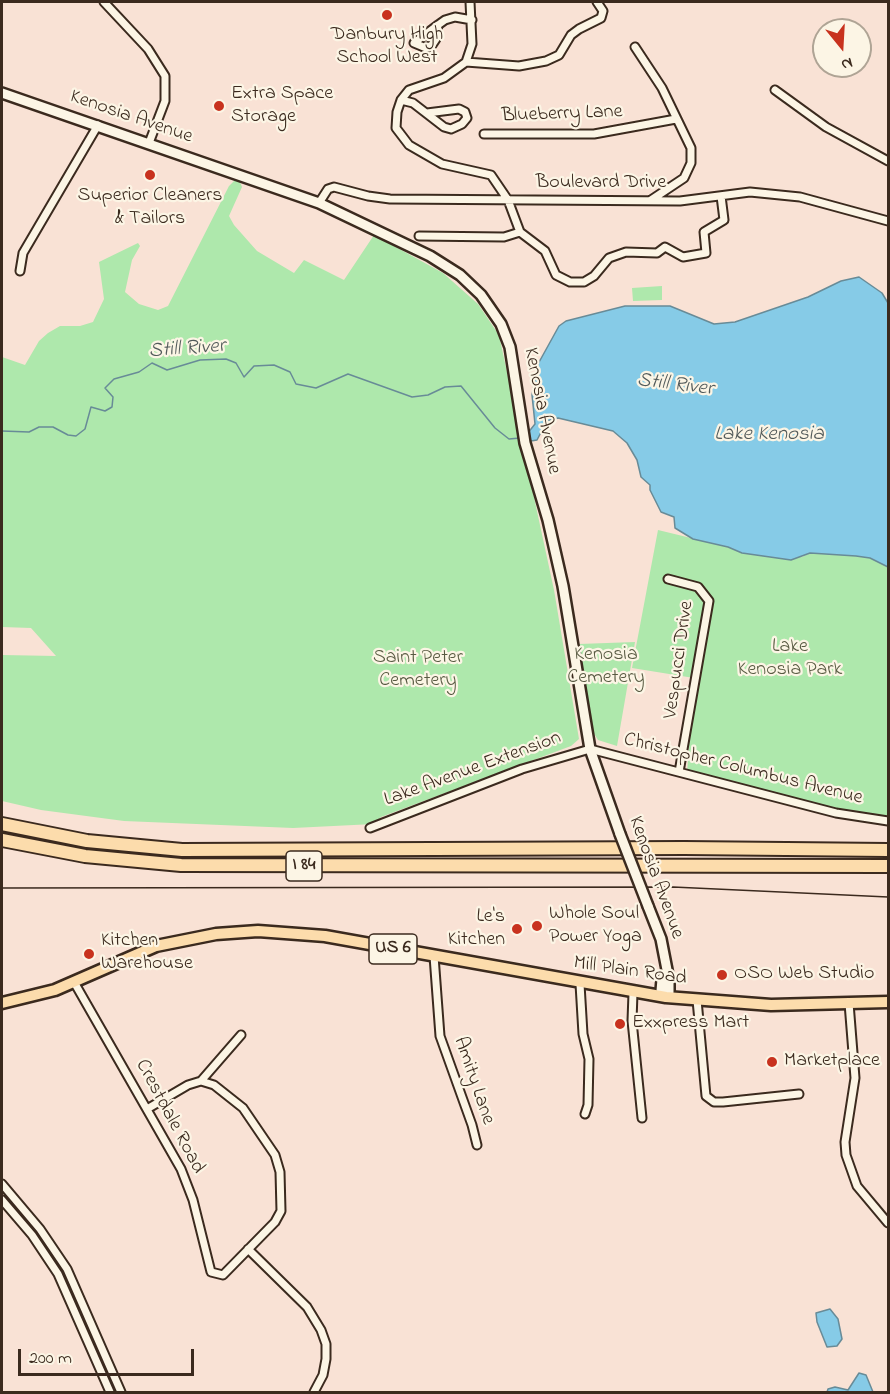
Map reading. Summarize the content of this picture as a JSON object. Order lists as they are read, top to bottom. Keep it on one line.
{"streets":{"highway":["I 84"],"main road":["US 6","Mill Plain Road"],"street":["Blueberry Lane","Kenosia Avenue","Boulevard Drive","Vespucci Drive","Lake Avenue Extension","Christopher Columbus Avenue","Amity Lane","Crestdale Road"]},"crossings":[["Kenosia Avenue","Boulevard Drive"],["Kenosia Avenue","Lake Avenue Extension"],["Kenosia Avenue","Christopher Columbus Avenue"],["Kenosia Avenue","Mill Plain Road"],["Vespucci Drive","Christopher Columbus Avenue"],["Lake Avenue Extension","Christopher Columbus Avenue"],["US 6","Mill Plain Road"],["US 6","Crestdale Road"],["Mill Plain Road","Amity Lane"],["Mill Plain Road","Crestdale Road"]],"water":["Still River","Lake Kenosia"],"parks":["Lake Kenosia Park","Kenosia Cemetery","Saint Peter Cemetery"],"places":["Danbury High School West","Extra Space Storage","Superior Cleaners & Tailors","Whole Soul Power Yoga","Le's Kitchen","Kitchen Warehouse","OSO Web Studio","Exxpress Mart","Marketplace"],"scale_bar":"200 m","north":"bottom"}
